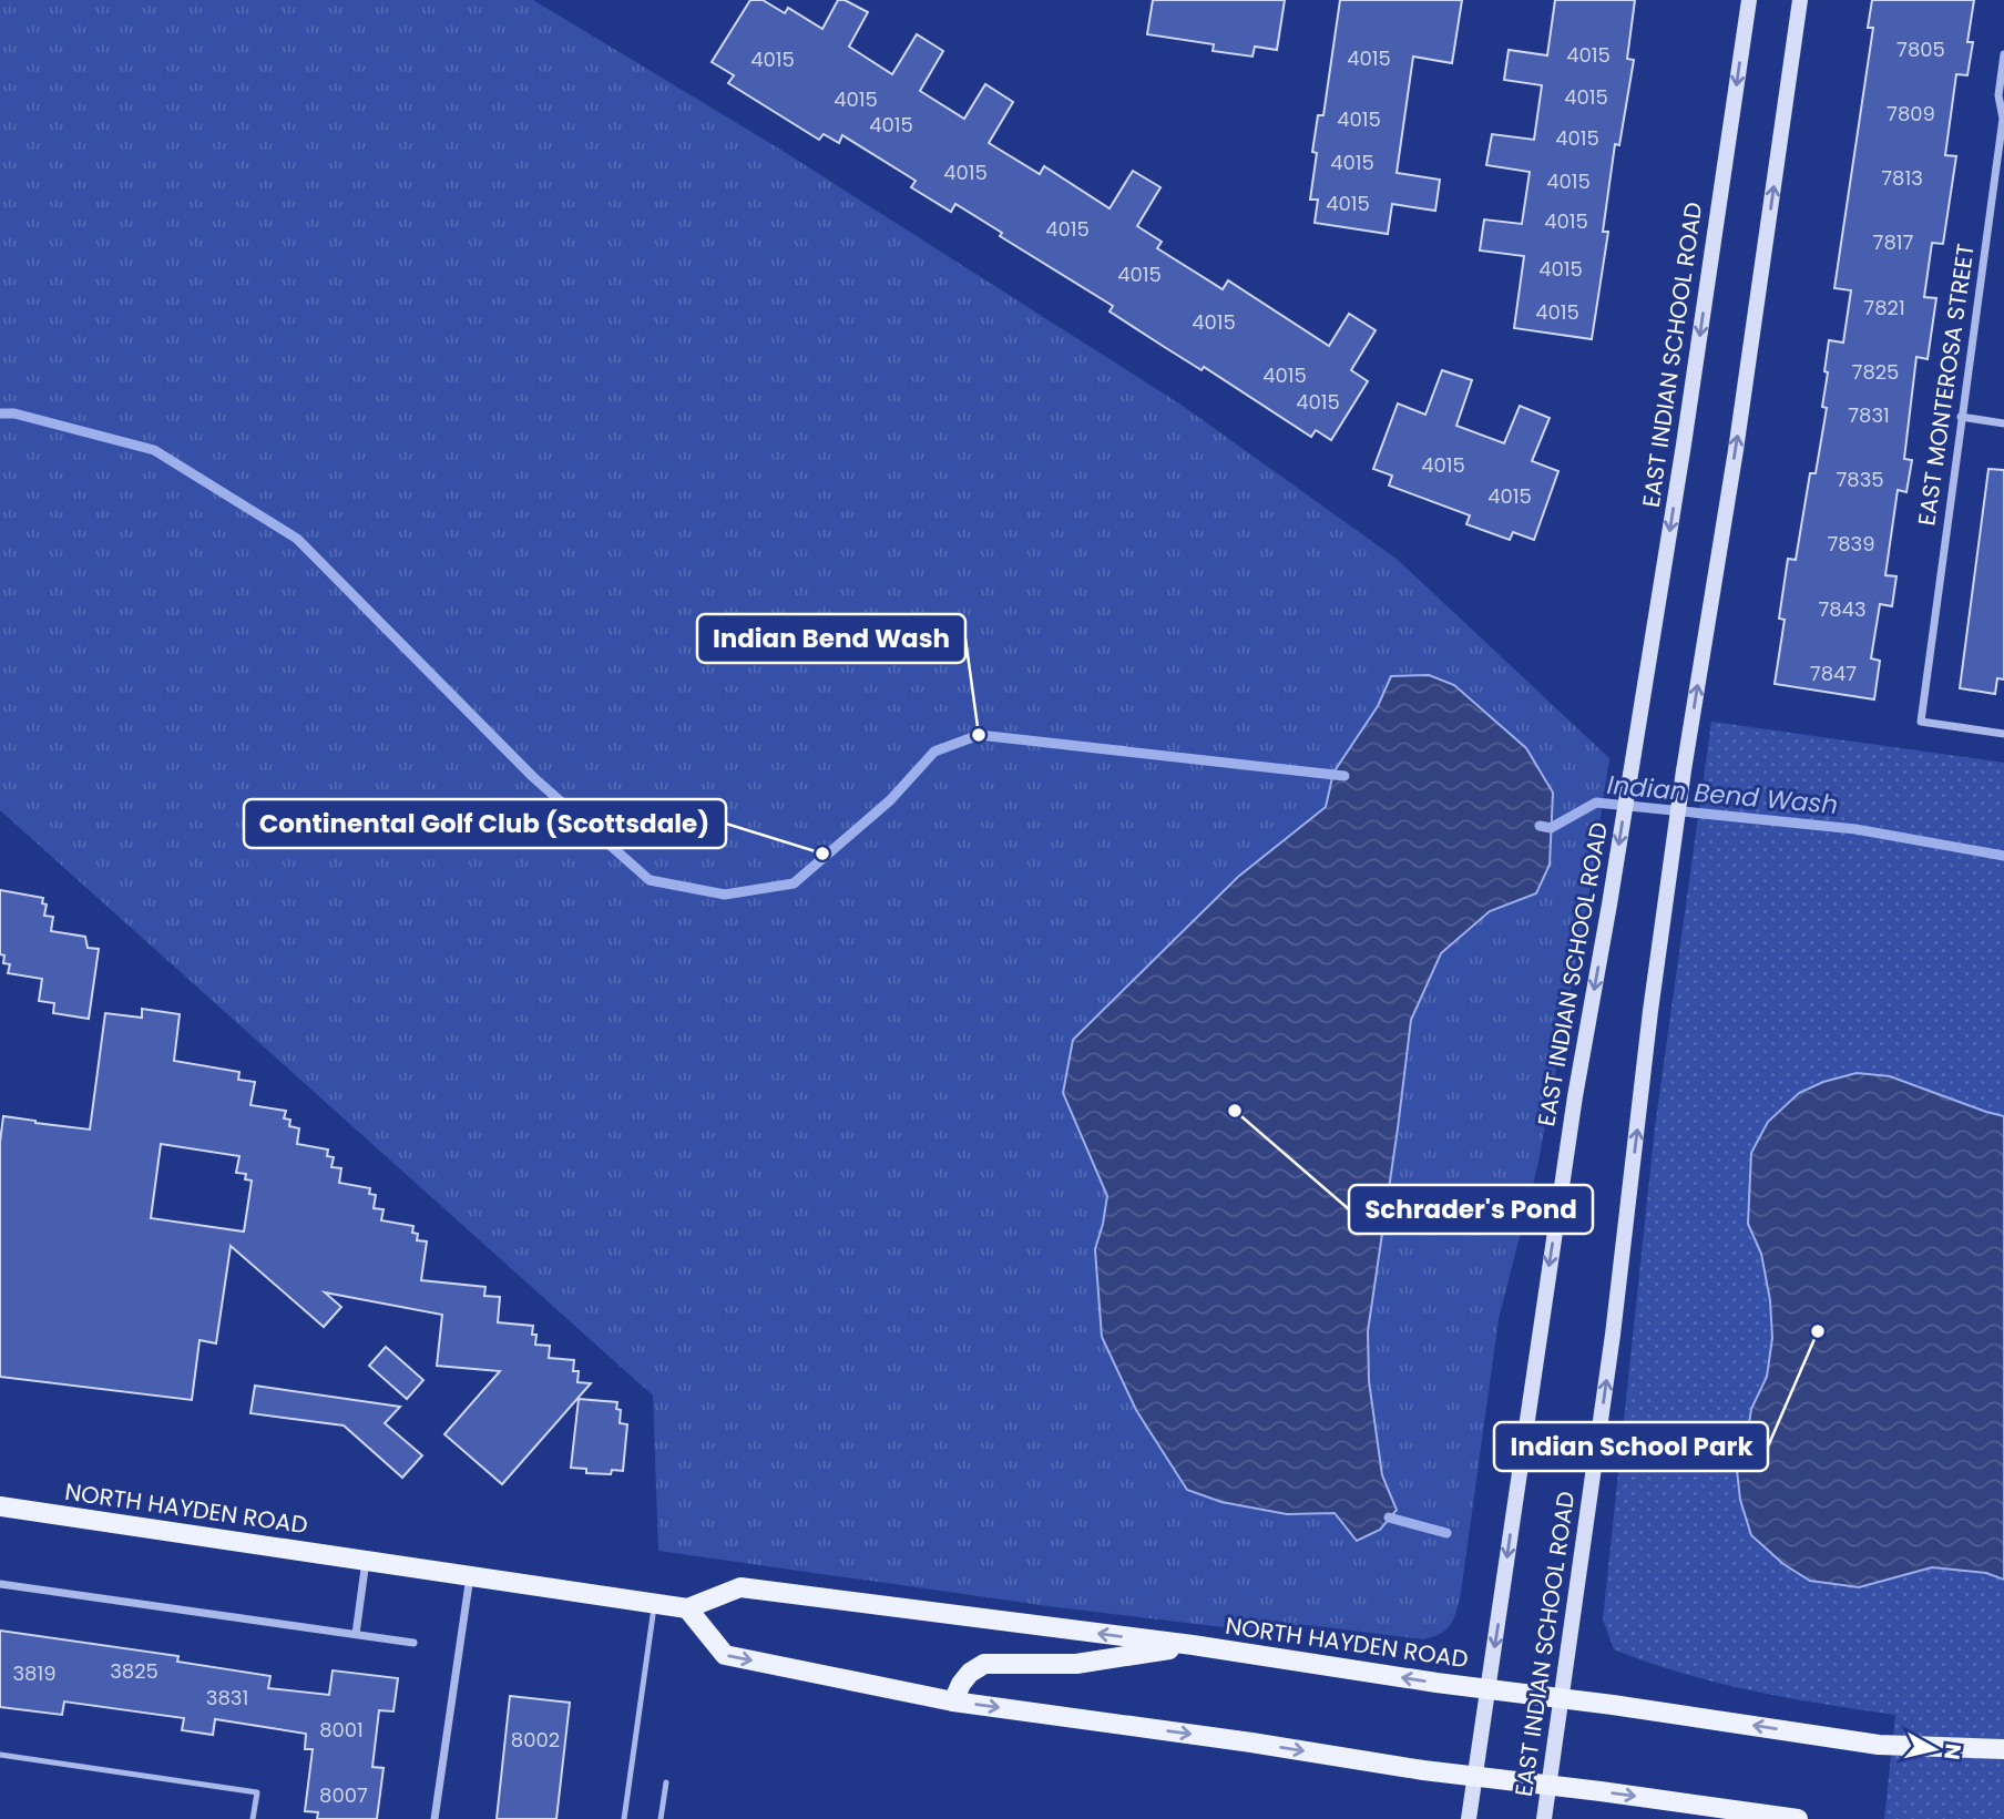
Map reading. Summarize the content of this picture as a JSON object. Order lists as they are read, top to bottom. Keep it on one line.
{"streets":{"main road":["EAST INDIAN SCHOOL ROAD","NORTH HAYDEN ROAD"],"street":["EAST MONTEROSA STREET"]},"crossings":[["EAST INDIAN SCHOOL ROAD","NORTH HAYDEN ROAD"]],"water":["Indian Bend Wash"],"places":["Indian Bend Wash","Continental Golf Club (Scottsdale)","Schrader's Pond","Indian School Park"],"house_numbers":["7805","4015","4015","4015","4015","4015","7809","4015","4015","4015","4015","4015","7813","4015","4015","4015","4015","7817","4015","4015","7821","4015","4015","7825","4015","4015","7831","4015","7835","4015","7839","7843","7847","3825","3819","3831","8001","8002","8007"],"north":"right"}
